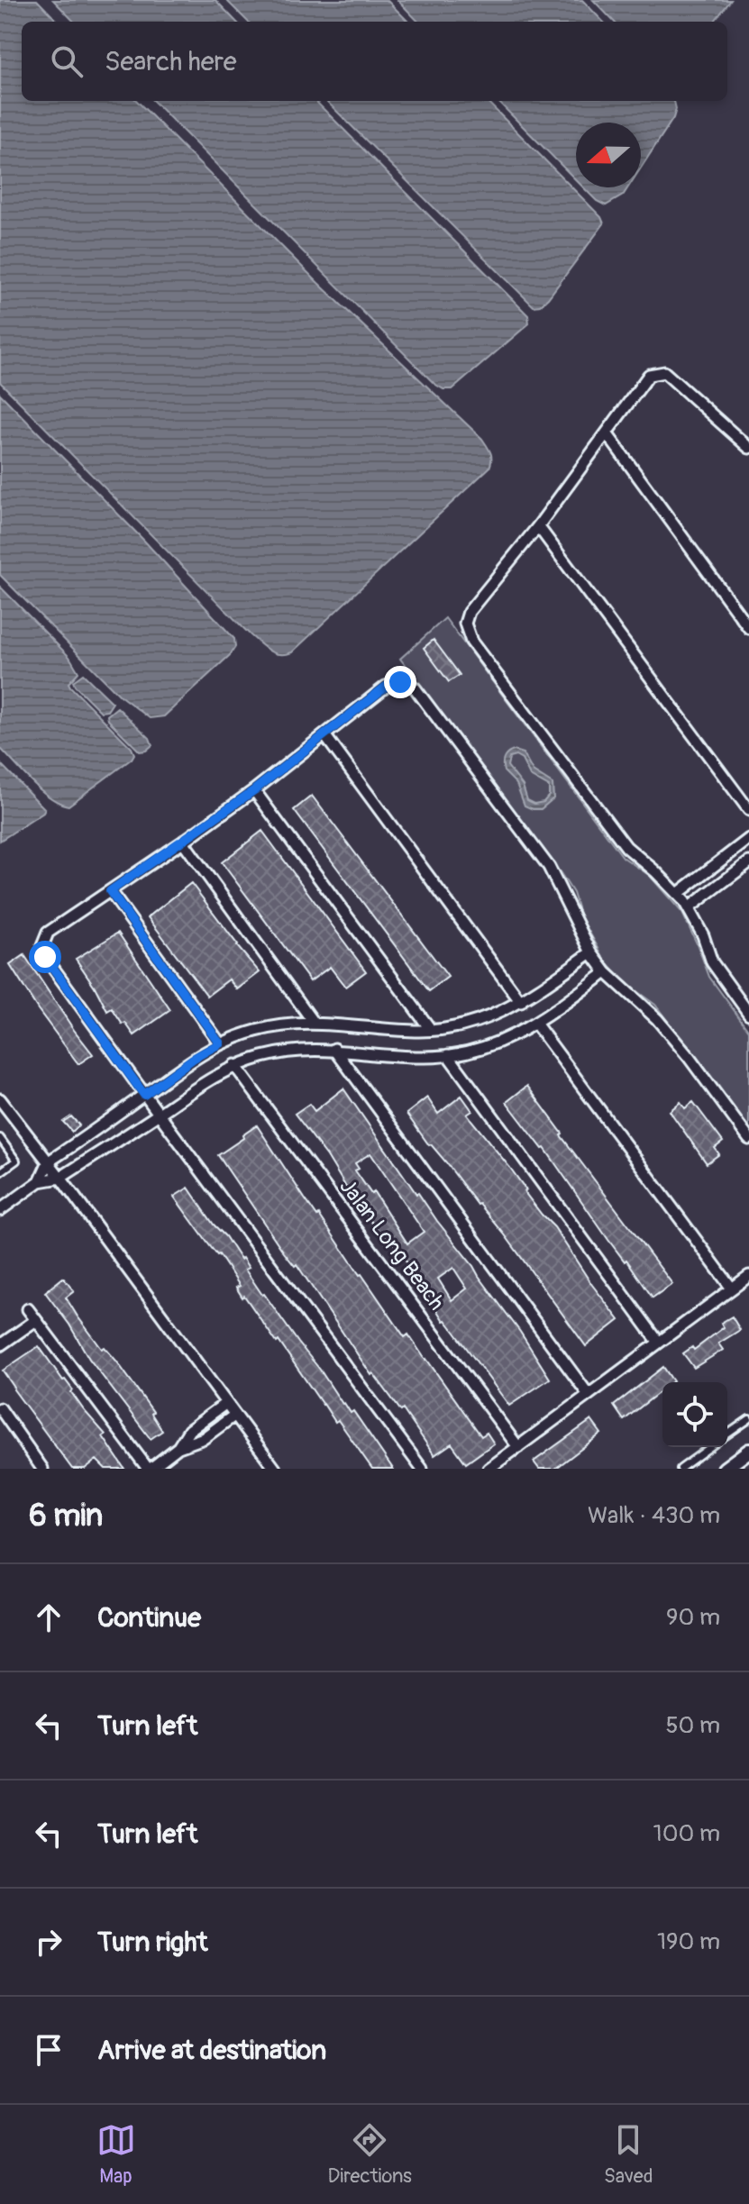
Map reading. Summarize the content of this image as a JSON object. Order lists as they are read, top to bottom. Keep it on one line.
{"streets":{"street":["Jalan Long Beach"]},"north":"left","page":{"search":"Search here","heading":["6 min","Walk · 430 m"],"list":[["Continue","90 m"],["Turn left","50 m"],["Turn left","100 m"],["Turn right","190 m"],"Arrive at destination"],"nav":["Map","Directions","Saved"]}}
